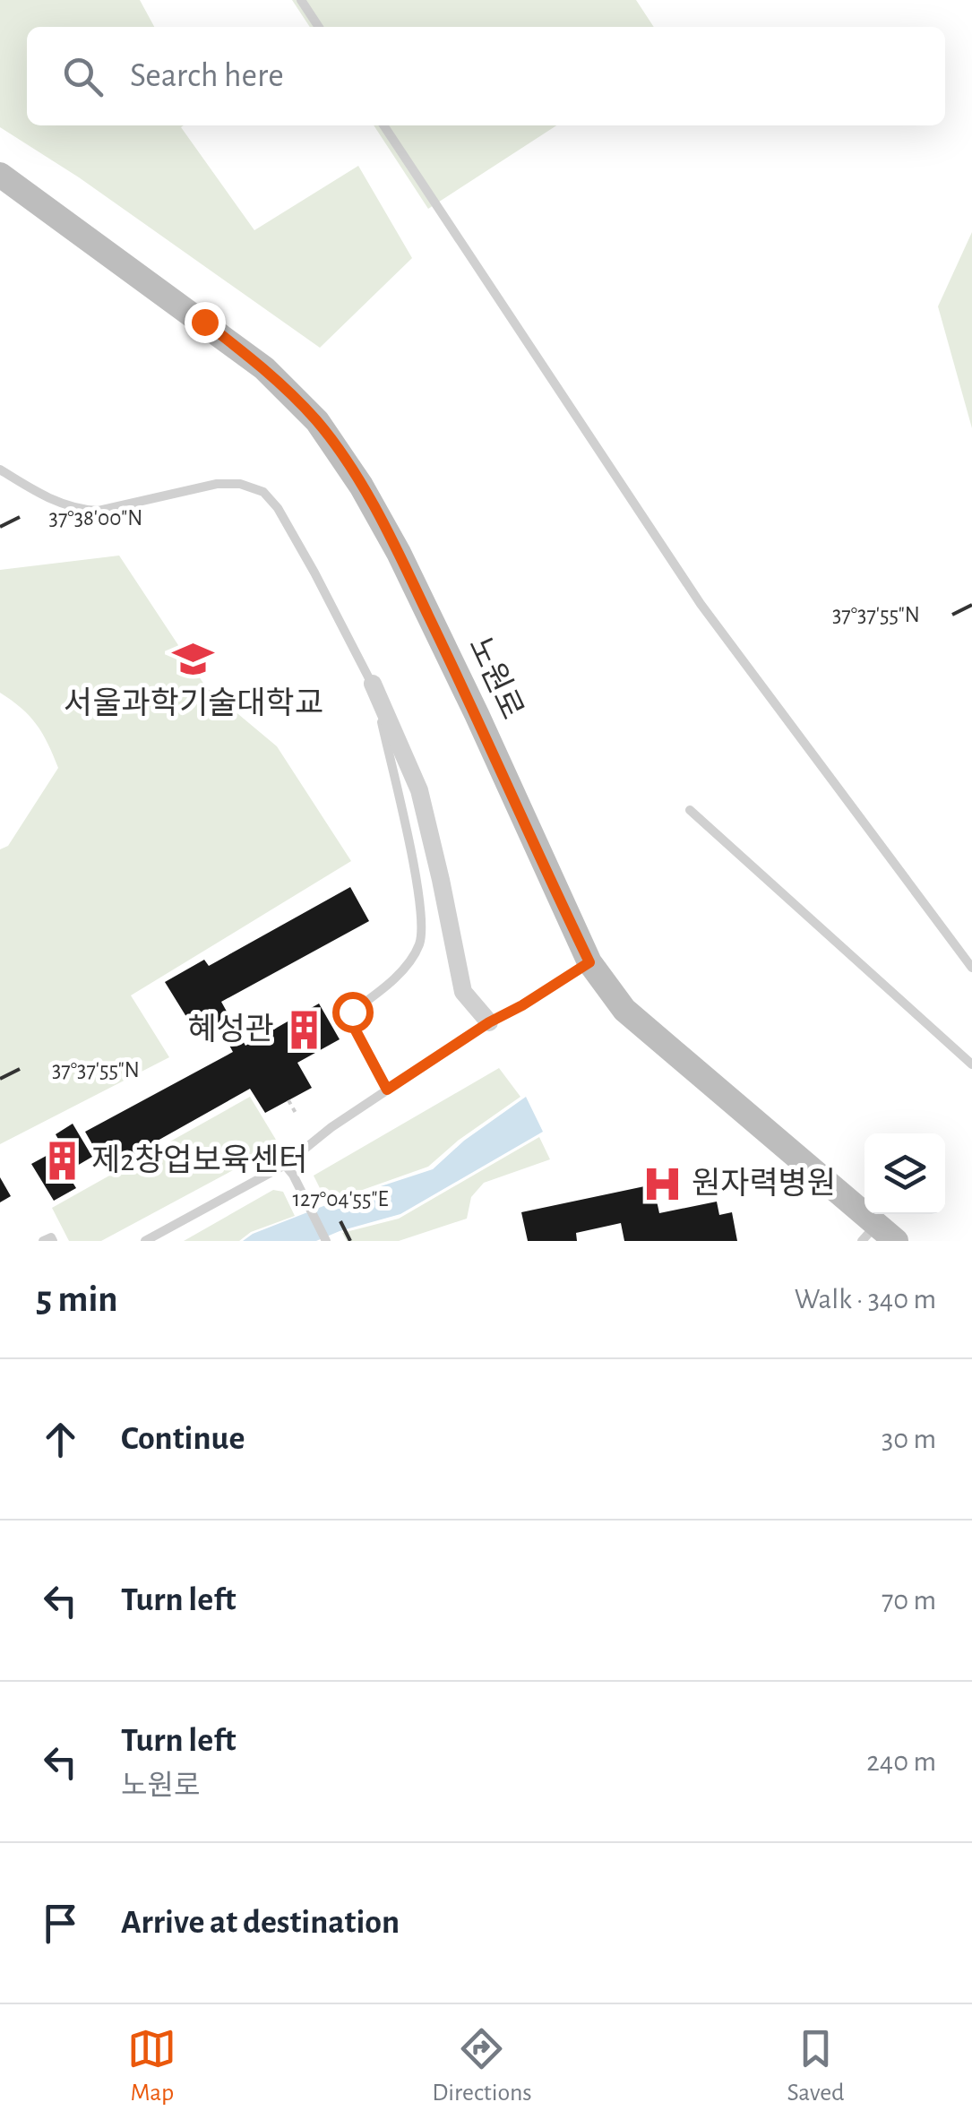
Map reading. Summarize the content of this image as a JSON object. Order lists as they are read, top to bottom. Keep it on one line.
{"streets":{"main road":["노원로"]},"places":{"school or university":["서울과학기술대학교"],"building":["혜성관","제2창업보육센터"],"hospital":["원자력병원"]},"page":{"search":"Search here","heading":["5 min","Walk · 340 m"],"list":[["Continue","30 m"],["Turn left","70 m"],["Turn left","노원로","240 m"],"Arrive at destination"],"nav":["Map","Directions","Saved"]},"coordinates":["37°38'00\"N","37°37'55\"N","127°04'55\"E"]}
